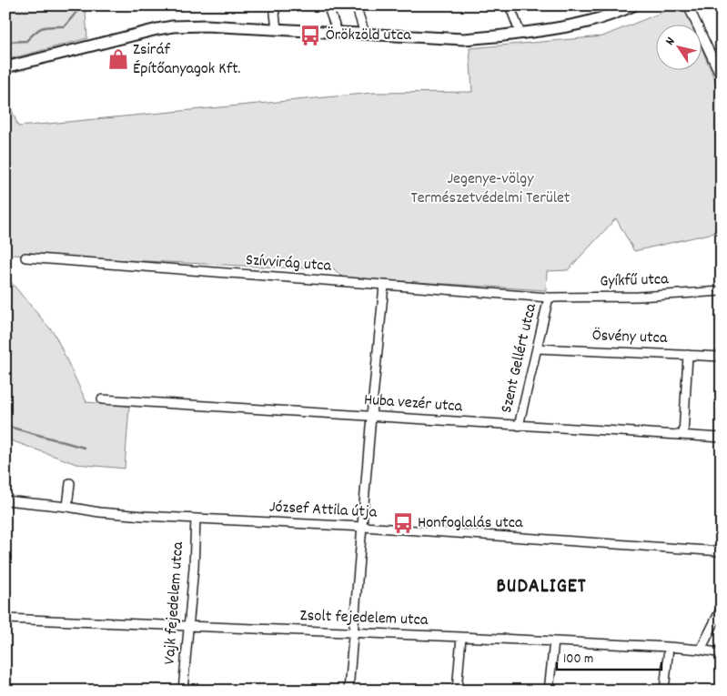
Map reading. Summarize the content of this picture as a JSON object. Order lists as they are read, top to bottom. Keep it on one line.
{"streets":{"street":["Szívvirág utca","Gyíkfű utca","Ösvény utca","Szent Gellért utca","Huba vezér utca","József Attila útja","Vajk fejedelem utca","Zsolt fejedelem utca"]},"crossings":[["Szívvirág utca","Gyíkfű utca"],["Szívvirág utca","Szent Gellért utca"],["Gyíkfű utca","Szent Gellért utca"],["Ösvény utca","Szent Gellért utca"],["Szent Gellért utca","Huba vezér utca"],["József Attila útja","Vajk fejedelem utca"],["Vajk fejedelem utca","Zsolt fejedelem utca"]],"districts":["BUDALIGET"],"parks":["Jegenye-völgy Természetvédelmi Terület"],"places":{"bus stop":["Örökzöld utca","Honfoglalás utca"],"shop":["Zsiráf Építőanyagok Kft."]},"scale_bar":"100 m","north":"top left"}
